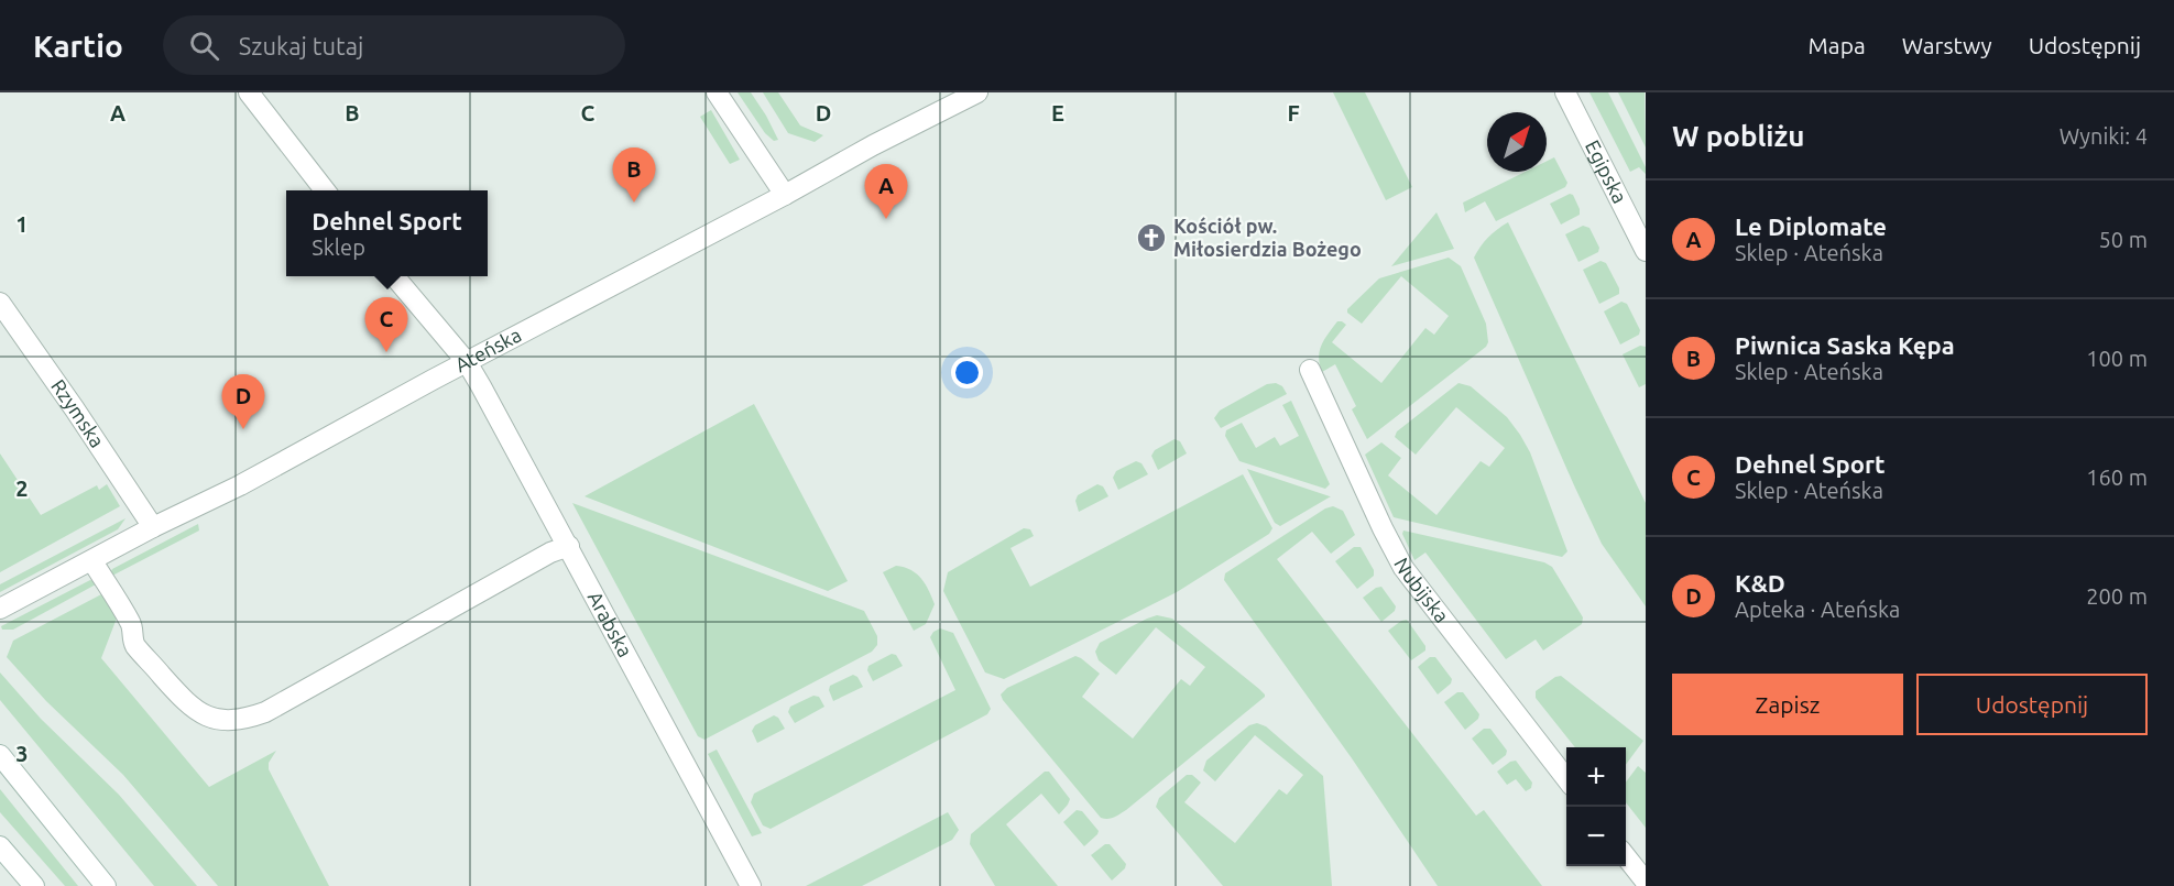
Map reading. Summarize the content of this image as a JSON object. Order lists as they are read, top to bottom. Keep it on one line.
{"streets":{"street":["Egipska","Ateńska","Rzymska","Nubijska","Arabska"]},"crossings":[["Ateńska","Rzymska"],["Ateńska","Arabska"]],"places":{"church":["Kościół pw. Miłosierdzia Bożego"]},"north":"top right","page":{"header":"Kartio","search":"Szukaj tutaj","nav":["Mapa","Warstwy","Udostępnij"],"heading":["W pobliżu","Wyniki: 4"],"pins":["B","A","C","D"],"list":[{"mark":"A","name":"Le Diplomate","note":"Sklep · Ateńska","value":"50 m"},{"mark":"B","name":"Piwnica Saska Kępa","note":"Sklep · Ateńska","value":"100 m"},{"mark":"C","name":"Dehnel Sport","note":"Sklep · Ateńska","value":"160 m"},{"mark":"D","name":"K&D","note":"Apteka · Ateńska","value":"200 m"}],"popup":["Dehnel Sport","Sklep"],"buttons":["Zapisz","Udostępnij"],"map_buttons":["+","−"]},"grid":{"columns":["A","B","C","D","E","F"],"rows":["1","2","3"]}}
